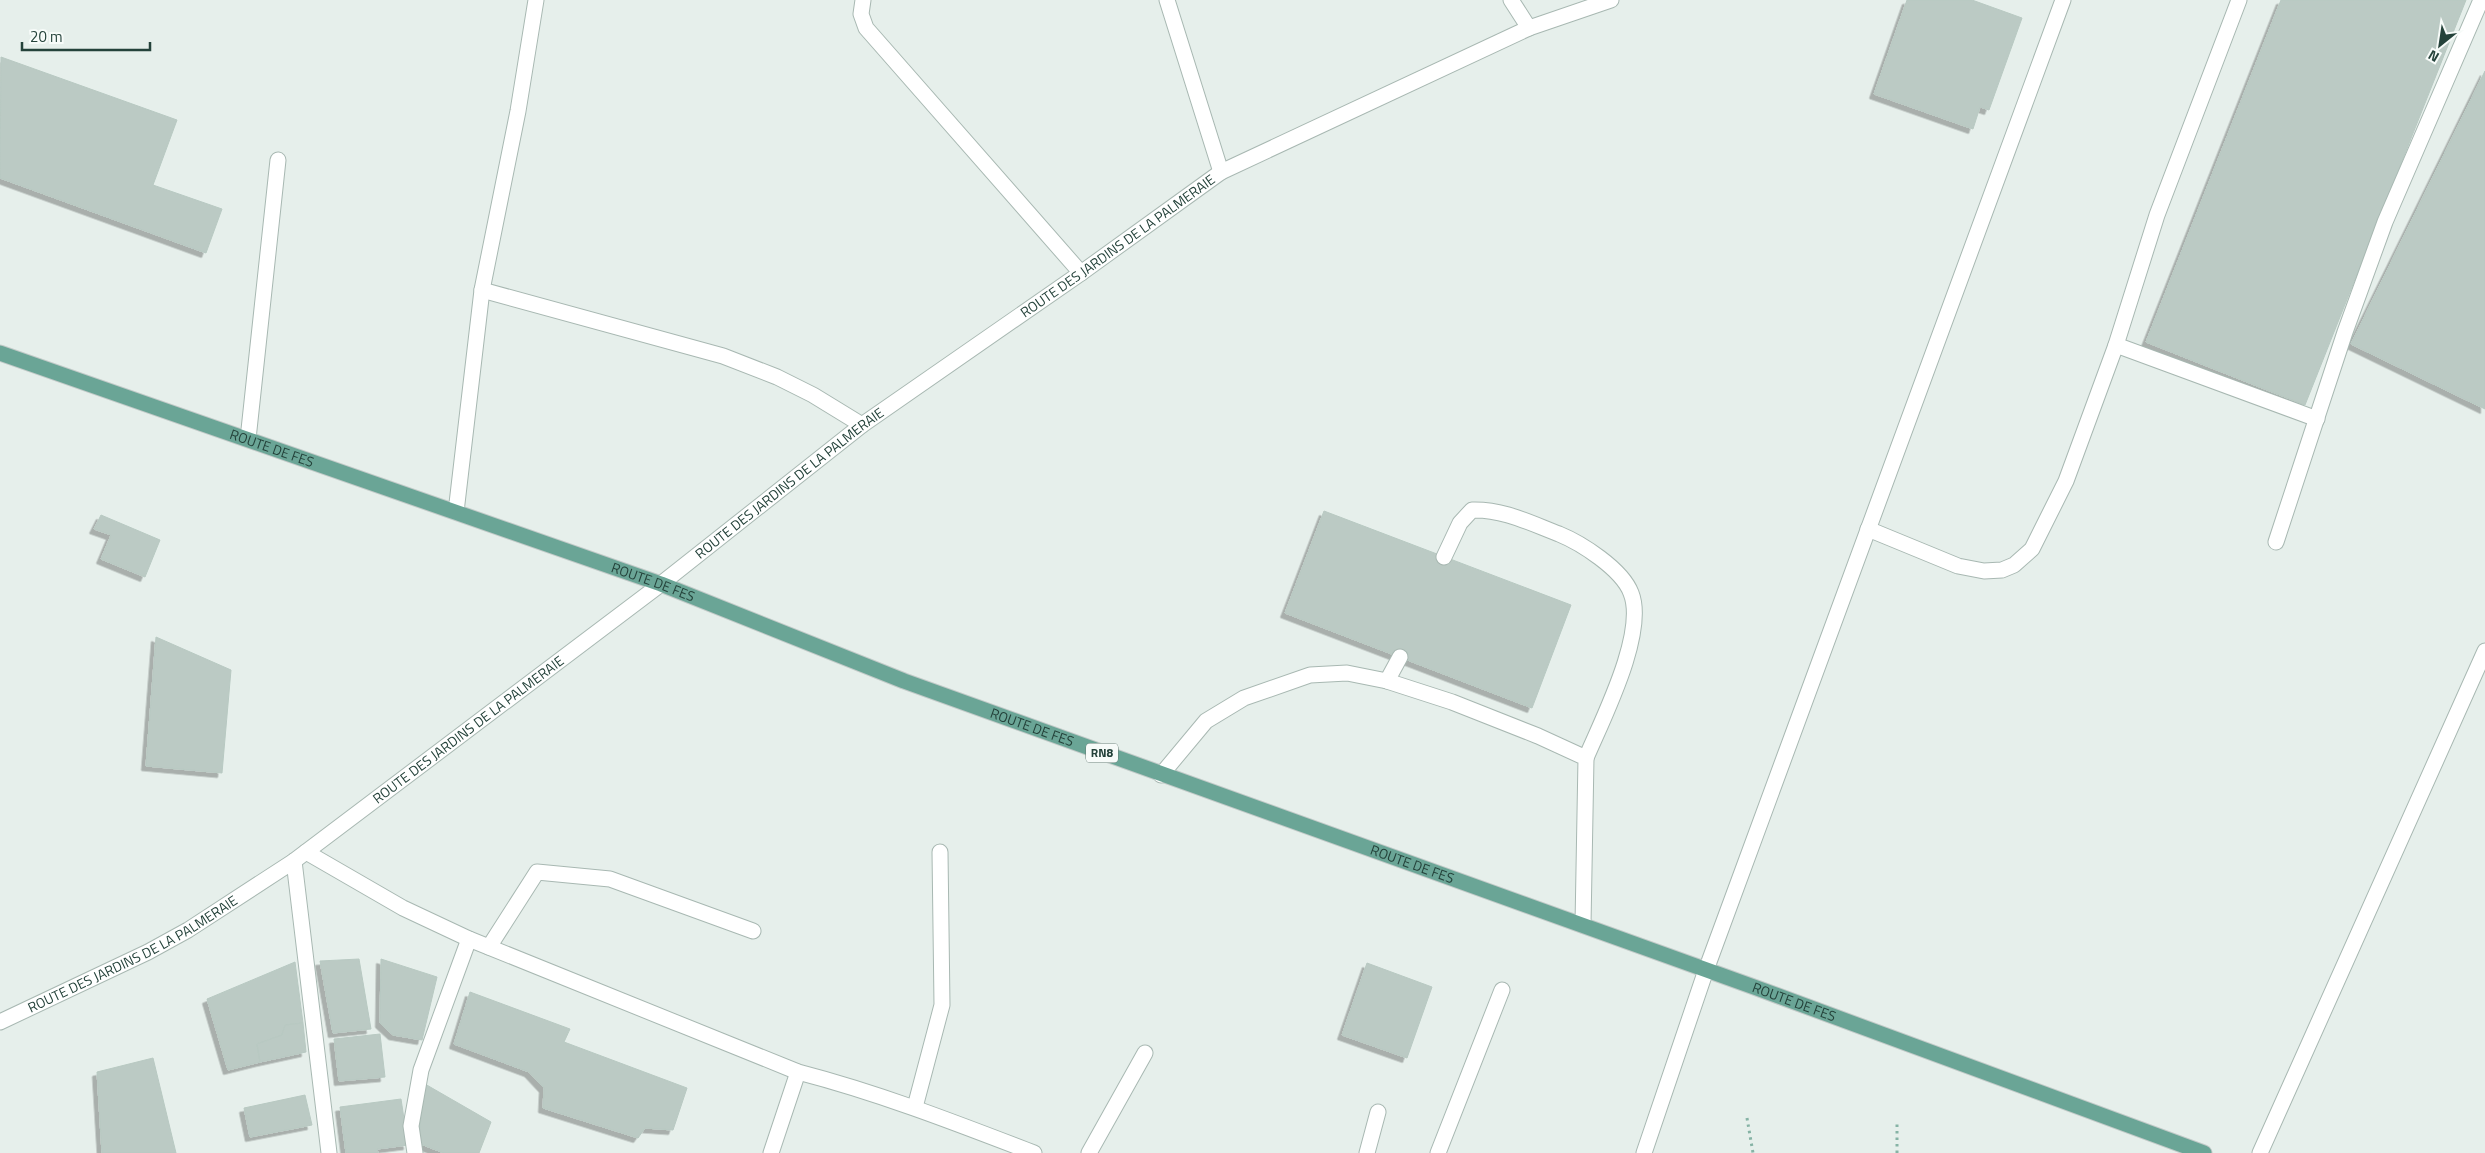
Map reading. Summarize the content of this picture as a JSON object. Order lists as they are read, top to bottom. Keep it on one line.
{"streets":{"main road":["ROUTE DE FES","RN8"],"street":["ROUTE DES JARDINS DE LA PALMERAIE"]},"crossings":[["ROUTE DES JARDINS DE LA PALMERAIE","ROUTE DE FES"]],"scale_bar":"20 m","north":"bottom left"}
